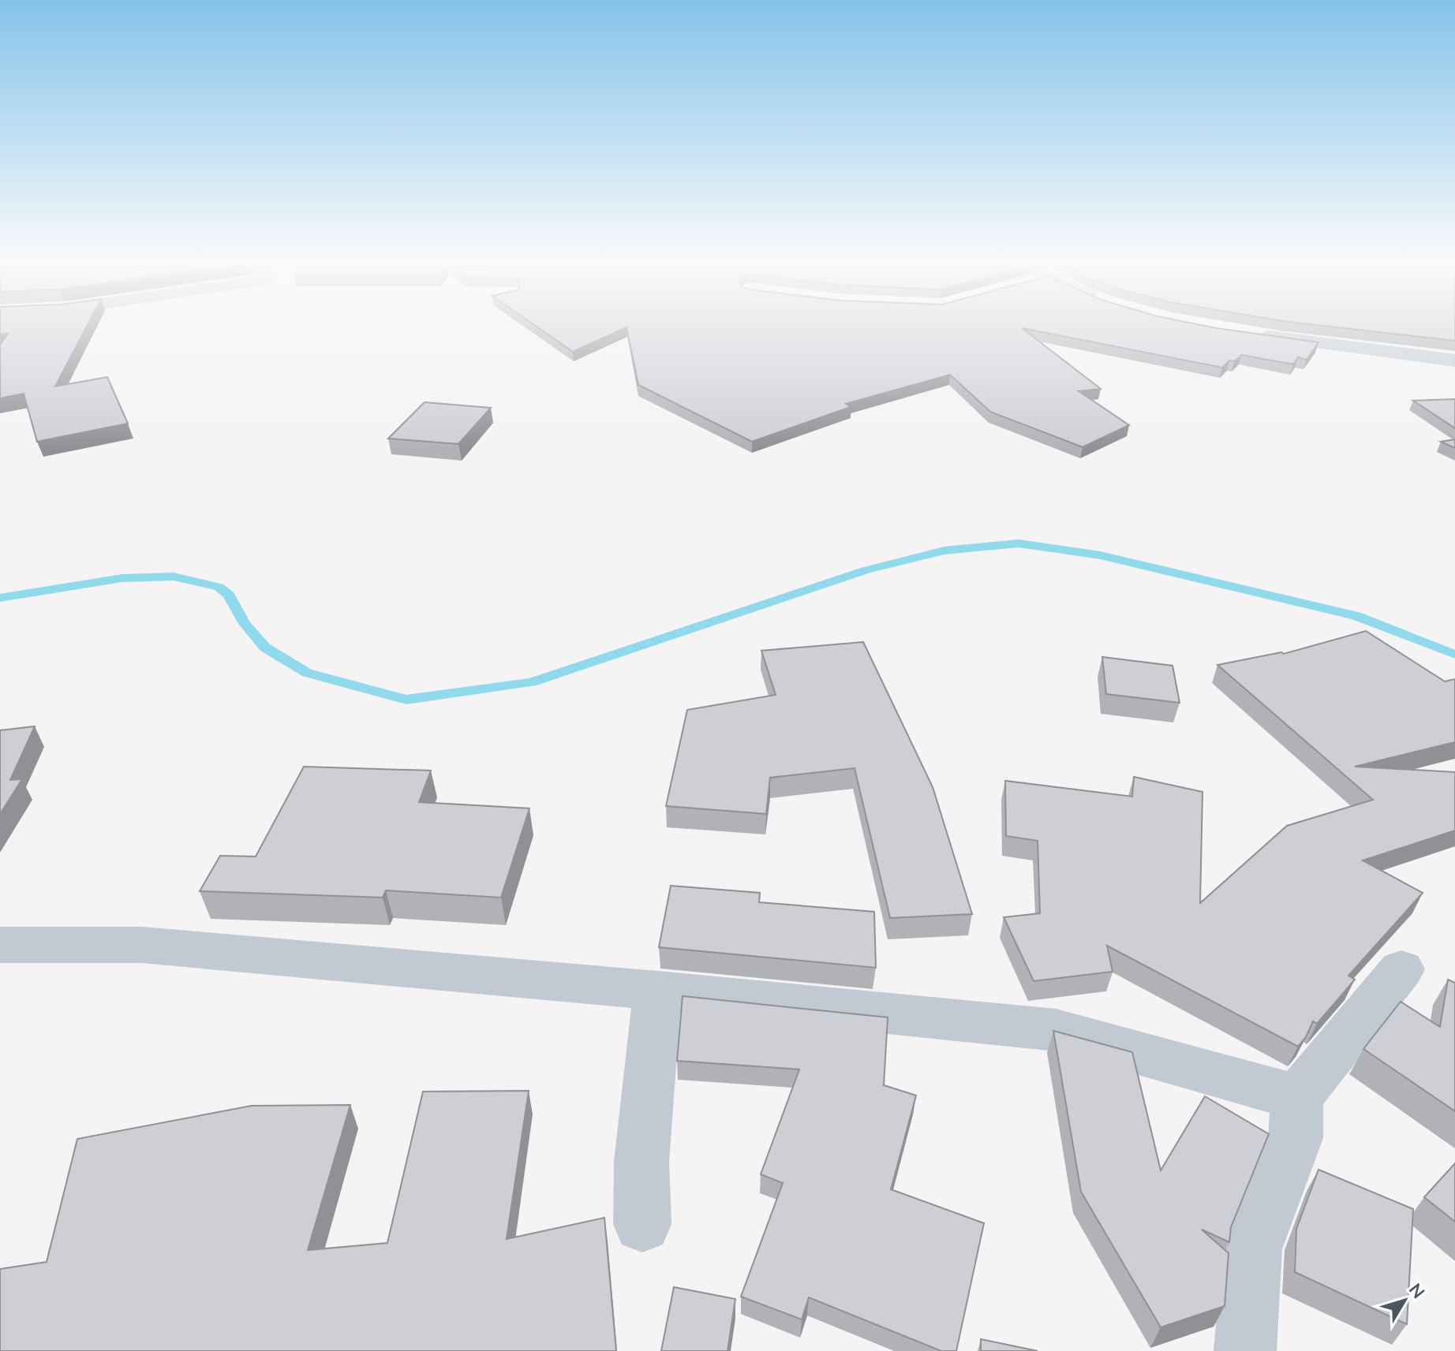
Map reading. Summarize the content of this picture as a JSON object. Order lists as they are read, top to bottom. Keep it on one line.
{"north":"top right"}
